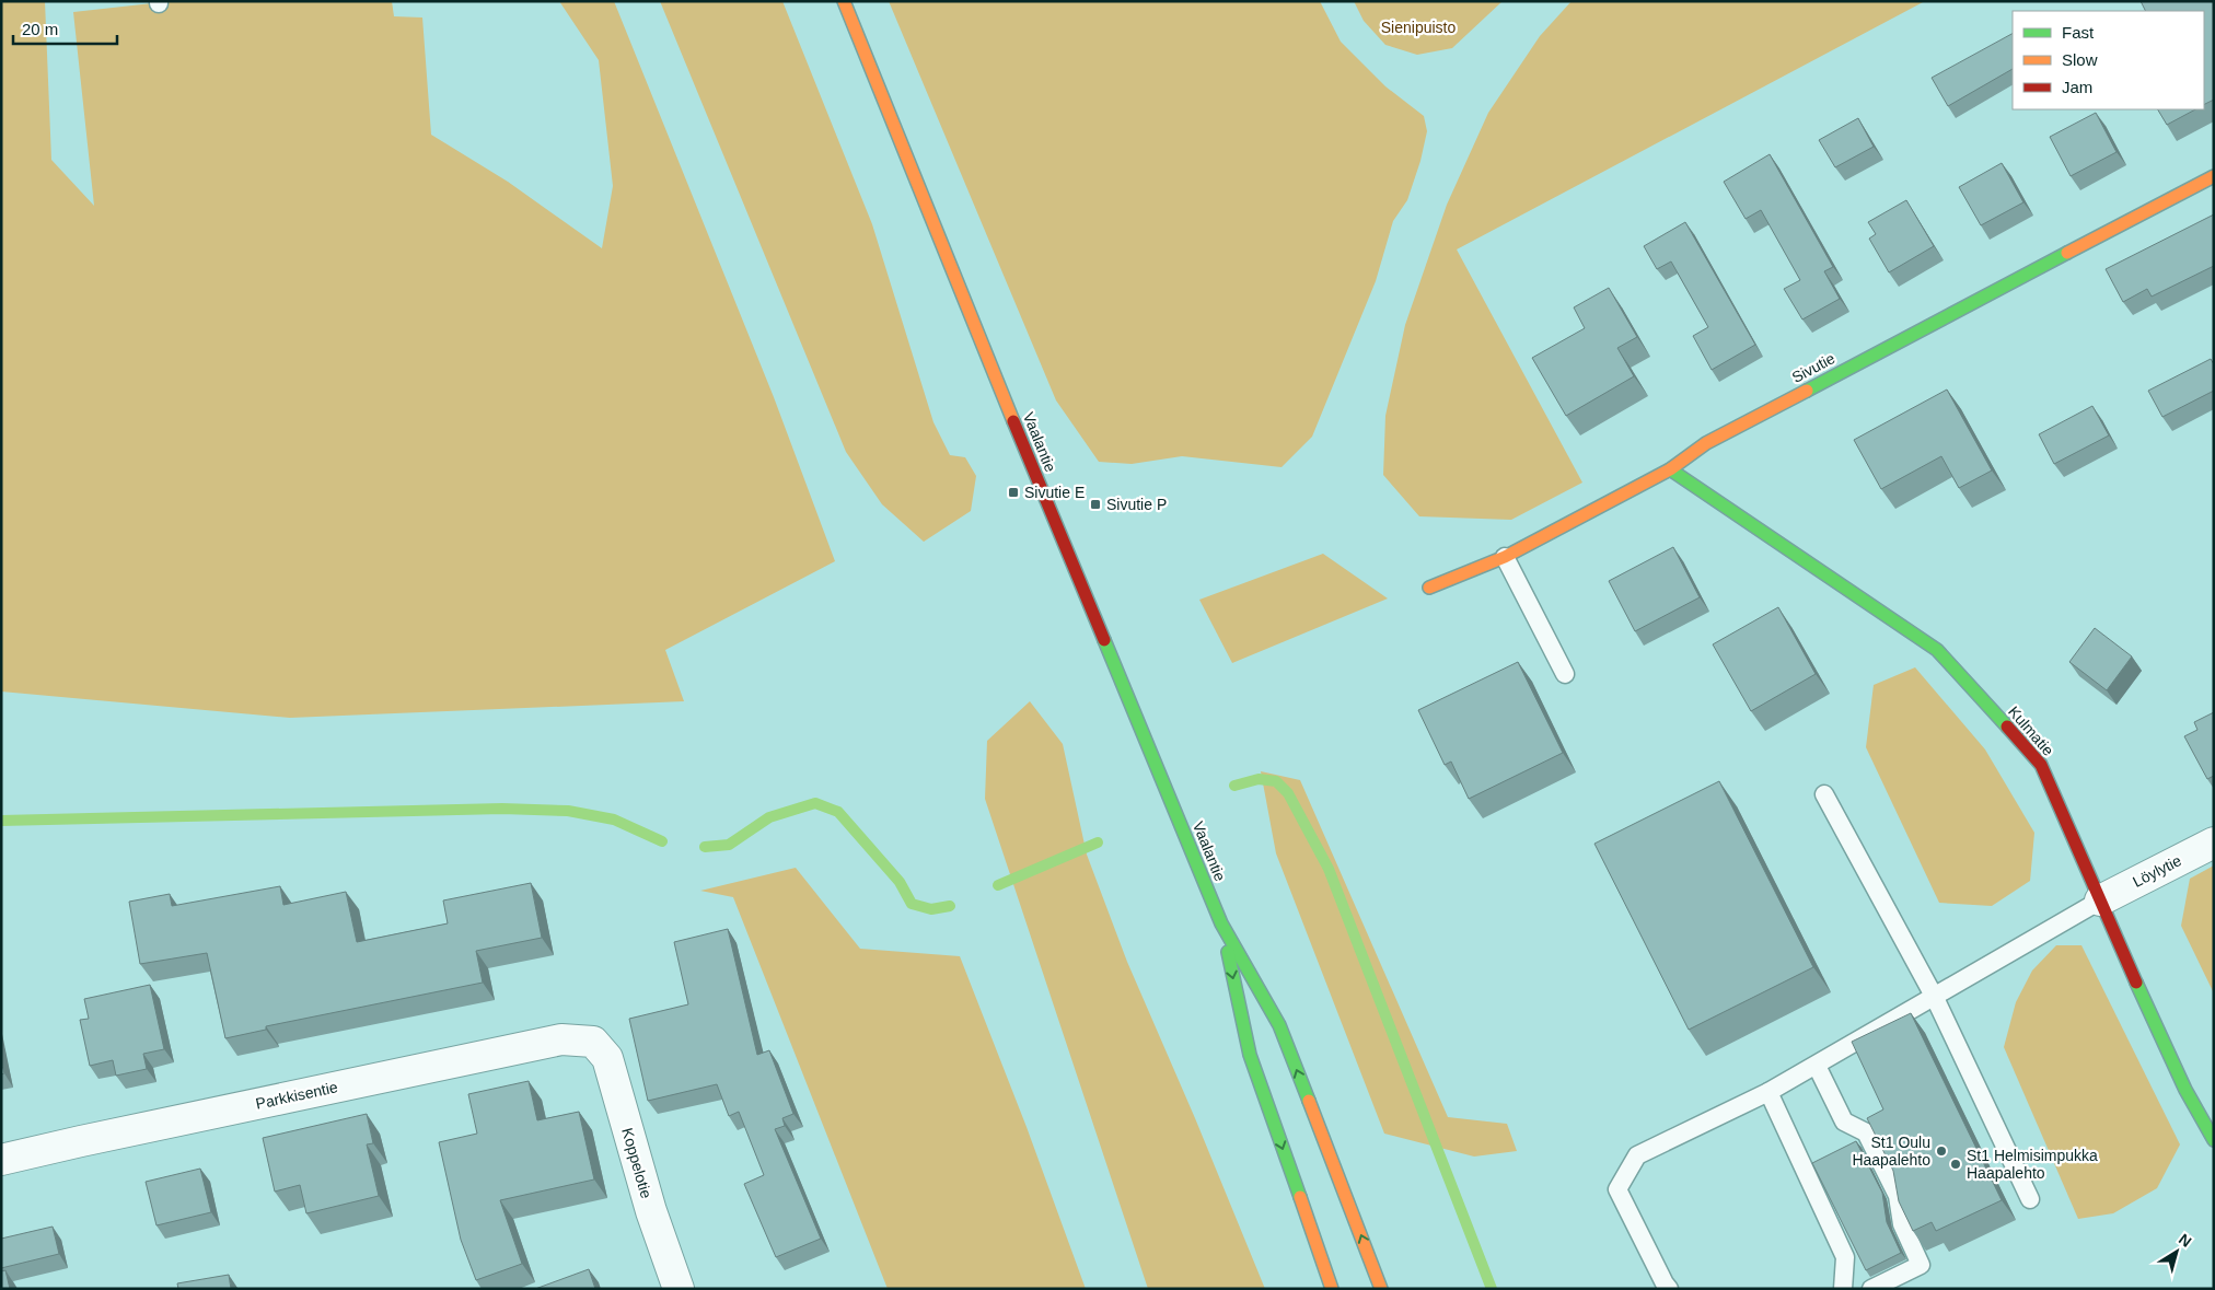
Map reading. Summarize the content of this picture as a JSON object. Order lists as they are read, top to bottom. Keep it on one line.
{"streets":{"street":["Sivutie","Vaalantie","Kulmatie","Löylytie","Parkkisentie","Koppelotie"]},"crossings":[["Sivutie","Kulmatie"],["Kulmatie","Löylytie"],["Parkkisentie","Koppelotie"]],"parks":["Sienipuisto"],"places":{"transit":["Sivutie E","Sivutie P"],"other":["St1 Oulu Haapalehto","St1 Helmisimpukka Haapalehto"]},"legend":["Fast","Slow","Jam"],"scale_bar":"20 m","north":"top right"}
